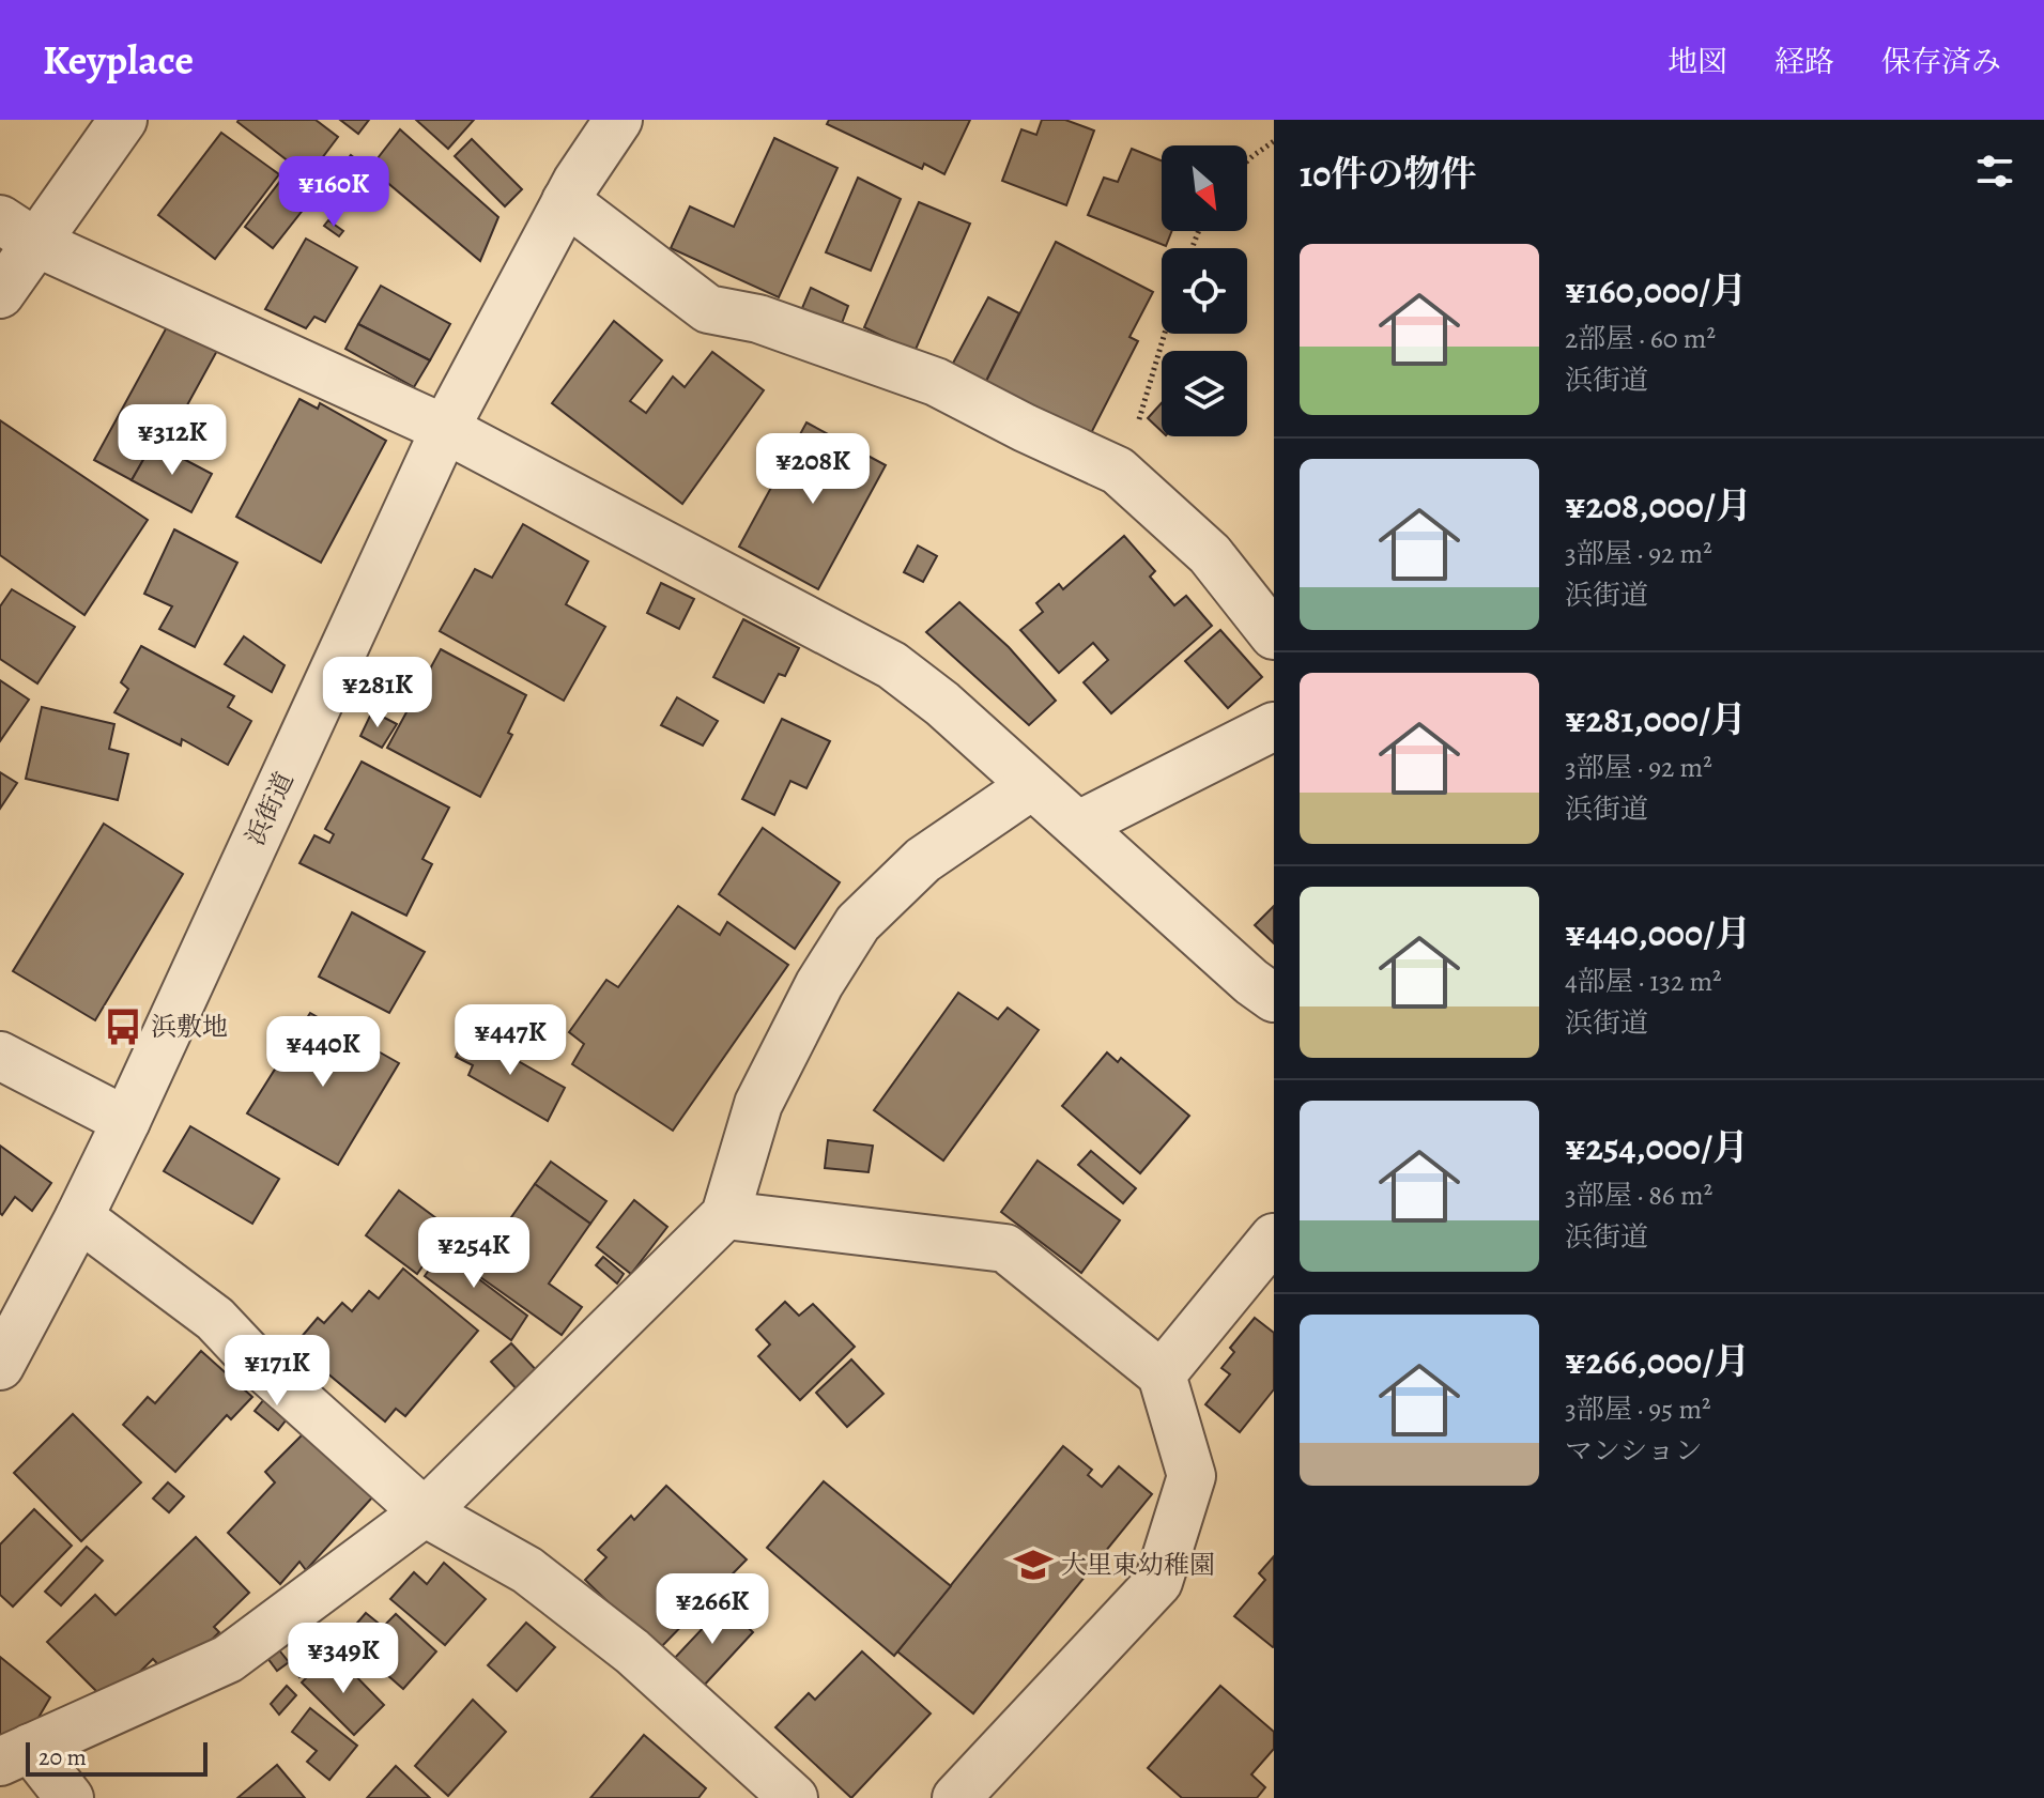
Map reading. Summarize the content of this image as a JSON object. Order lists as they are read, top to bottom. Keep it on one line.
{"streets":{"street":["浜街道"]},"places":{"bus stop":["浜敷地"],"school or university":["大里東幼稚園"]},"scale_bar":"20 m","north":"bottom right","page":{"header":"Keyplace","nav":["地図","経路","保存済み"],"heading":"10件の物件","price":["¥160K","¥312K","¥208K","¥281K","¥447K","¥440K","¥254K","¥171K","¥266K","¥349K"],"list":[{"name":"¥160,000/月","note":"2部屋 · 60 m² · 浜街道"},{"name":"¥208,000/月","note":"3部屋 · 92 m² · 浜街道"},{"name":"¥281,000/月","note":"3部屋 · 92 m² · 浜街道"},{"name":"¥440,000/月","note":"4部屋 · 132 m² · 浜街道"},{"name":"¥254,000/月","note":"3部屋 · 86 m² · 浜街道"},{"name":"¥266,000/月","note":"3部屋 · 95 m² · マンション"}],"scale":"20 m"}}
